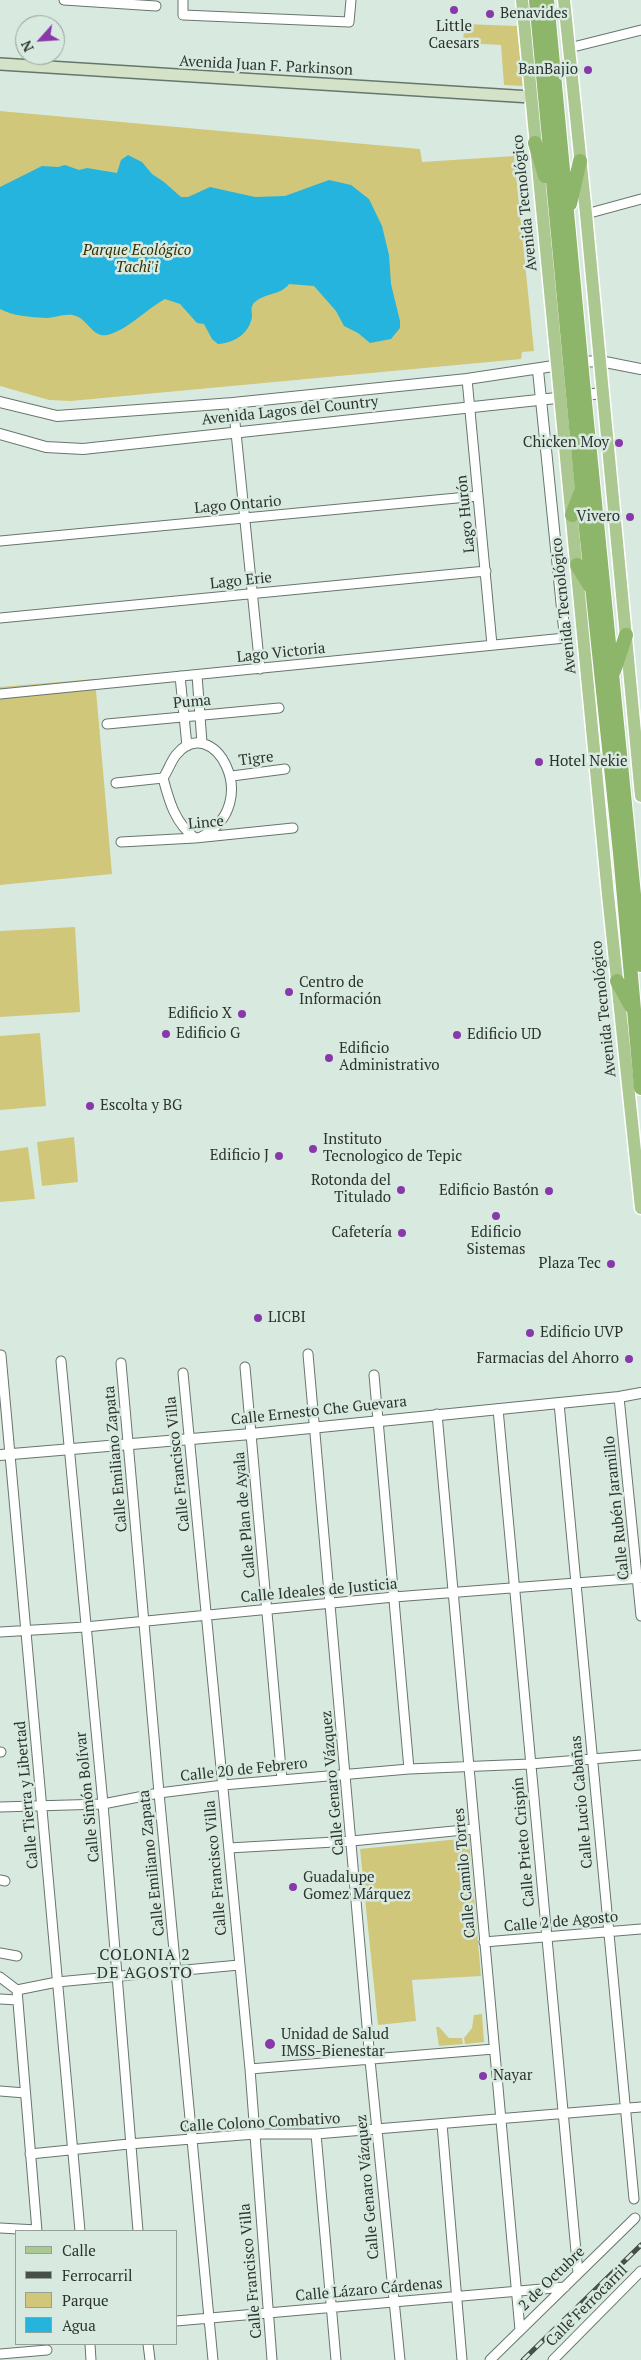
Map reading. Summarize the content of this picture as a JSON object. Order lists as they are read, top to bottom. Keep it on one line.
{"streets":{"highway":["Avenida Tecnológico"],"main road":["Avenida Juan F. Parkinson"],"street":["Avenida Lagos del Country","Lago Ontario","Lago Hurón","Lago Erie","Lago Victoria","Puma","Tigre","Lince","Calle Ernesto Che Guevara","Calle Emiliano Zapata","Calle Francisco Villa","Calle Rubén Jaramillo","Calle Plan de Ayala","Calle Ideales de Justicia","Calle 20 de Febrero","Calle Genaro Vázquez","Calle Tierra y Libertad","Calle Simón Bolívar","Calle Lucio Cabañas","Calle Prieto Crispín","Calle Camilo Torres","Calle 2 de Agosto","Calle Colono Combativo","2 de Octubre","Calle Lázaro Cárdenas","Calle Ferrocarril"]},"crossings":[["Avenida Juan F. Parkinson","Avenida Tecnológico"],["Avenida Tecnológico","Avenida Lagos del Country"],["Avenida Tecnológico","Lago Victoria"],["Avenida Lagos del Country","Lago Hurón"],["Lago Ontario","Lago Hurón"],["Lago Hurón","Lago Erie"],["Lago Hurón","Lago Victoria"],["Tigre","Lince"],["Calle Ernesto Che Guevara","Calle Emiliano Zapata"],["Calle Ernesto Che Guevara","Calle Francisco Villa"],["Calle Ernesto Che Guevara","Calle Rubén Jaramillo"],["Calle Ernesto Che Guevara","Calle Plan de Ayala"],["Calle Ernesto Che Guevara","Calle Genaro Vázquez"],["Calle Ernesto Che Guevara","Calle Tierra y Libertad"],["Calle Ernesto Che Guevara","Calle Simón Bolívar"],["Calle Ernesto Che Guevara","Calle Lucio Cabañas"],["Calle Ernesto Che Guevara","Calle Prieto Crispín"],["Calle Ernesto Che Guevara","Calle Camilo Torres"],["Calle Emiliano Zapata","Calle Ideales de Justicia"],["Calle Emiliano Zapata","Calle 20 de Febrero"],["Calle Emiliano Zapata","Calle Colono Combativo"],["Calle Emiliano Zapata","Calle Lázaro Cárdenas"],["Calle Francisco Villa","Calle Ideales de Justicia"],["Calle Francisco Villa","Calle 20 de Febrero"],["Calle Francisco Villa","Calle Colono Combativo"],["Calle Francisco Villa","Calle Lázaro Cárdenas"],["Calle Rubén Jaramillo","Calle Ideales de Justicia"],["Calle Plan de Ayala","Calle Ideales de Justicia"],["Calle Plan de Ayala","Calle 20 de Febrero"],["Calle Ideales de Justicia","Calle Genaro Vázquez"],["Calle Ideales de Justicia","Calle Tierra y Libertad"],["Calle Ideales de Justicia","Calle Simón Bolívar"],["Calle Ideales de Justicia","Calle Lucio Cabañas"],["Calle Ideales de Justicia","Calle Prieto Crispín"],["Calle Ideales de Justicia","Calle Camilo Torres"],["Calle 20 de Febrero","Calle Genaro Vázquez"],["Calle 20 de Febrero","Calle Tierra y Libertad"],["Calle 20 de Febrero","Calle Simón Bolívar"],["Calle 20 de Febrero","Calle Lucio Cabañas"],["Calle 20 de Febrero","Calle Prieto Crispín"],["Calle 20 de Febrero","Calle Camilo Torres"],["Calle Genaro Vázquez","Calle Colono Combativo"],["Calle Genaro Vázquez","Calle Lázaro Cárdenas"],["Calle Tierra y Libertad","Calle Colono Combativo"],["Calle Simón Bolívar","Calle Colono Combativo"],["Calle Lucio Cabañas","Calle 2 de Agosto"],["Calle Lucio Cabañas","Calle Colono Combativo"],["Calle Prieto Crispín","Calle 2 de Agosto"],["Calle Prieto Crispín","Calle Colono Combativo"],["Calle Prieto Crispín","2 de Octubre"],["Calle Camilo Torres","Calle 2 de Agosto"],["Calle Camilo Torres","Calle Colono Combativo"],["Calle Camilo Torres","2 de Octubre"],["Calle Camilo Torres","Calle Lázaro Cárdenas"],["2 de Octubre","Calle Lázaro Cárdenas"]],"districts":["COLONIA 2 DE AGOSTO"],"parks":["Parque Ecológico Tachi'i"],"places":["Little Caesars","Benavides","BanBajio","Chicken Moy","Vivero","Hotel Nekie","Centro de Información","Edificio X","Edificio G","Edificio UD","Edificio Administrativo","Escolta y BG","Instituto Tecnologico de Tepic","Edificio J","Rotonda del Titulado","Edificio Bastón","Edificio Sistemas","Cafetería","Plaza Tec","LICBI","Edificio UVP","Farmacias del Ahorro","Guadalupe Gomez Márquez","Unidad de Salud IMSS-Bienestar","Nayar"],"legend":["Calle","Ferrocarril","Parque","Agua"],"north":"bottom left"}
